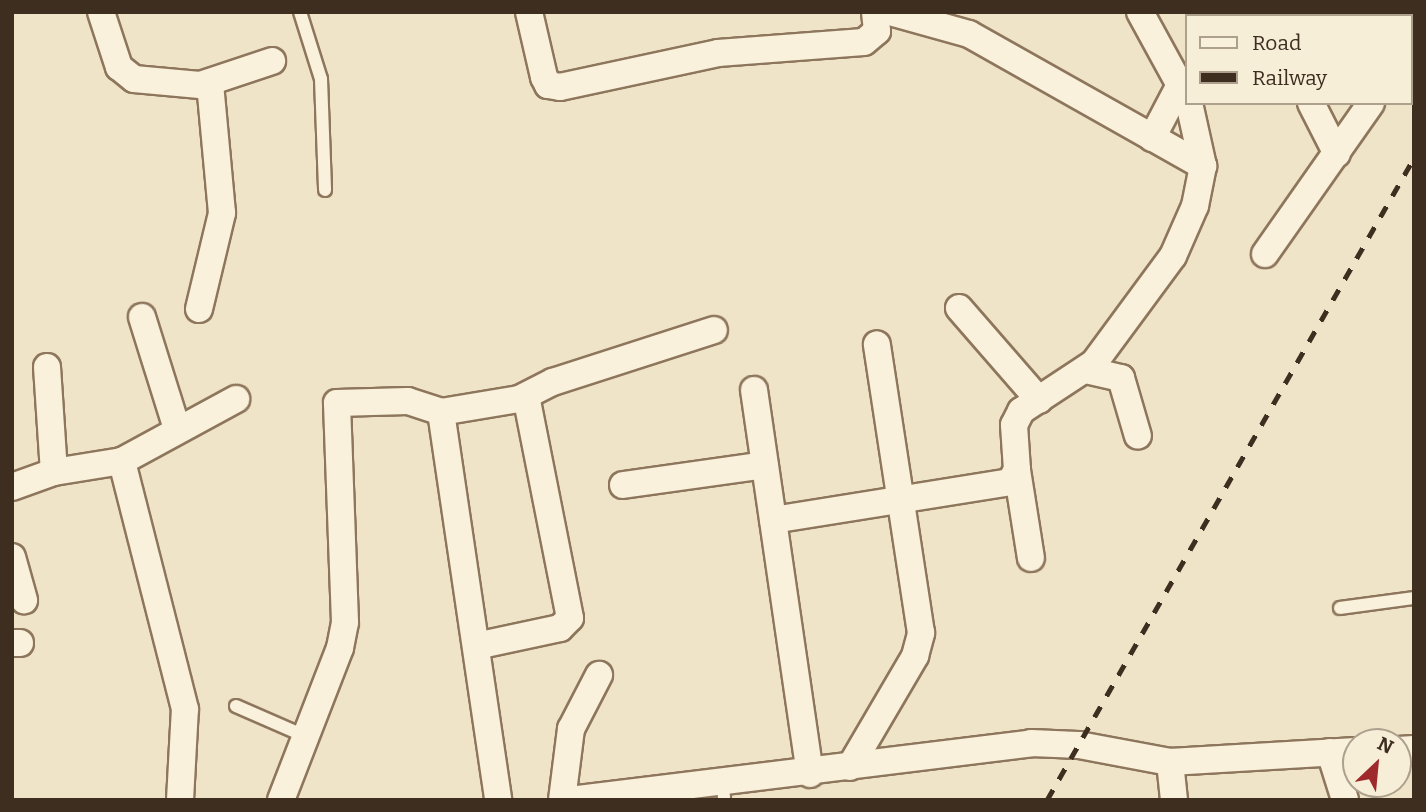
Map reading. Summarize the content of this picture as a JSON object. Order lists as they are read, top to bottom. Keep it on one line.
{"legend":["Road","Railway"],"north":"top right"}
